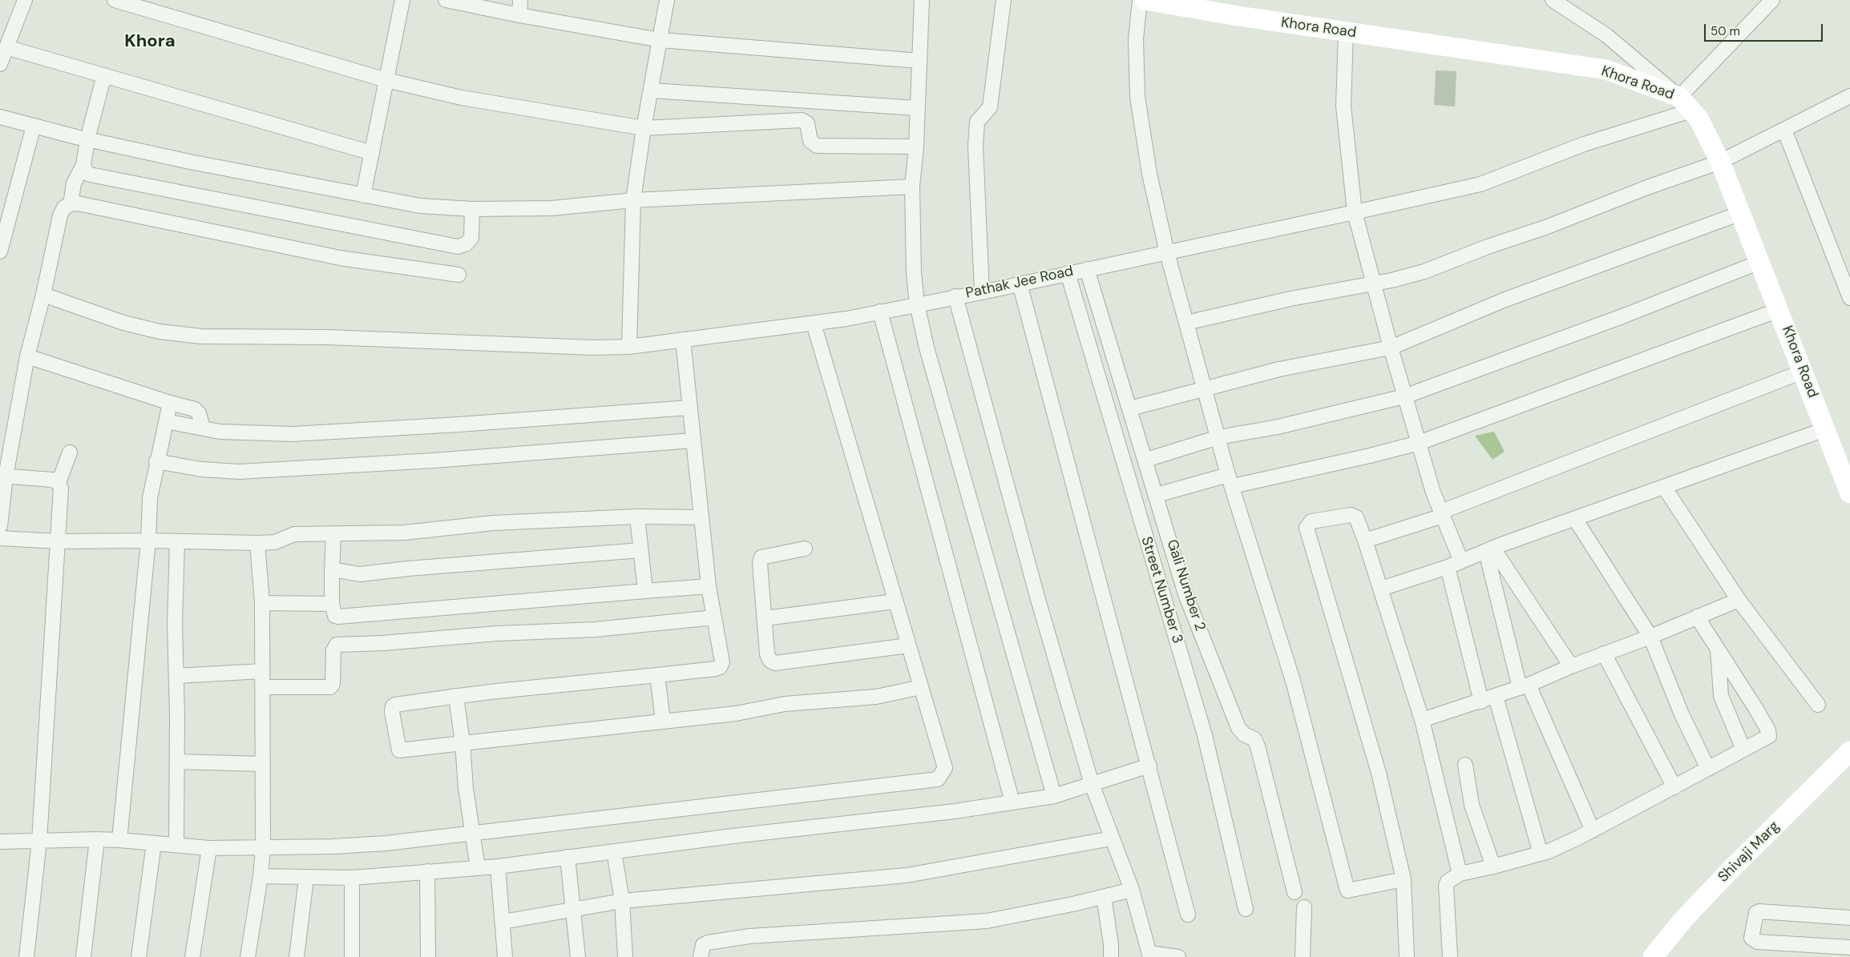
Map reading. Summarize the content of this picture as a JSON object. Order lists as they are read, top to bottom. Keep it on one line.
{"streets":{"street":["Khora Road","Pathak Jee Road","Gali Number 2","Street Number 3","Shivaji Marg"]},"crossings":[["Khora Road","Pathak Jee Road"],["Pathak Jee Road","Gali Number 2"],["Pathak Jee Road","Street Number 3"]],"districts":["Khora"],"scale_bar":"50 m"}
